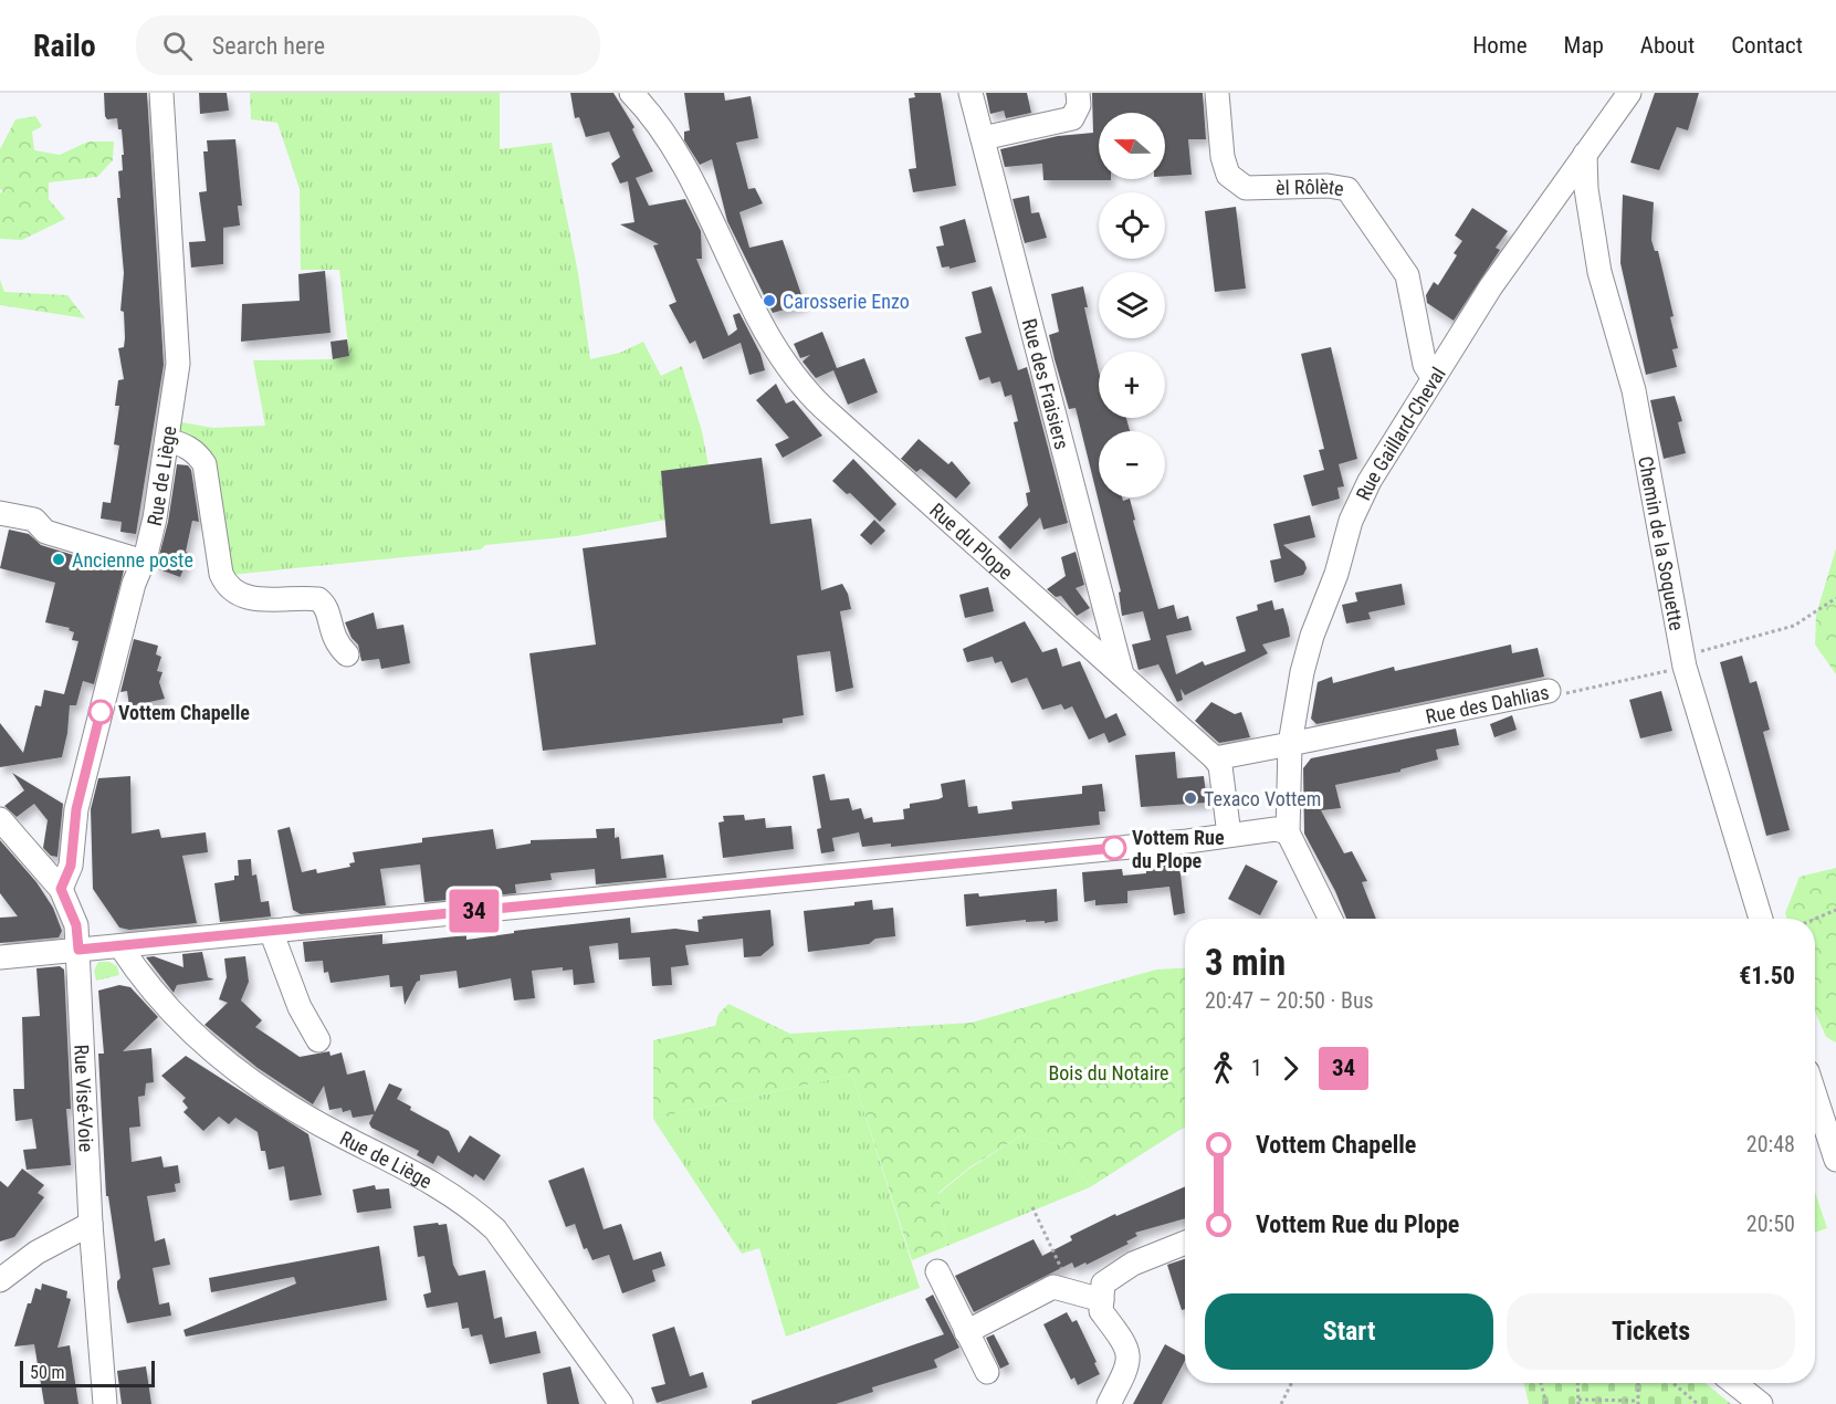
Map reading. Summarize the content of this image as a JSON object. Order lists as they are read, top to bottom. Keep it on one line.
{"streets":{"street":["èl Rôlète","Rue des Fraisiers","Rue Gaillard-Cheval","Rue de Liège","Rue du Plope","Chemin de la Soquette","Rue des Dahlias","Rue Visé-Voie"]},"crossings":[["èl Rôlète","Rue Gaillard-Cheval"],["Rue des Fraisiers","Rue du Plope"],["Rue Gaillard-Cheval","Chemin de la Soquette"],["Rue Gaillard-Cheval","Rue des Dahlias"],["Rue de Liège","Rue Visé-Voie"],["Chemin de la Soquette","Rue des Dahlias"]],"parks":["Bois du Notaire"],"places":["Carosserie Enzo","Ancienne poste","Vottem Chapelle","Texaco Vottem","Vottem Rue du Plope"],"lines":["bus line 34"],"scale_bar":"50 m","north":"left","page":{"header":"Railo","search":"Search here","nav":["Home","Map","About","Contact"],"on_map":"34","map_buttons":["+","−"],"heading":["3 min","20:47 – 20:50 · Bus","€1.50"],"legs":["1","34"],"list":[{"name":"Vottem Chapelle","value":"20:48"},{"name":"Vottem Rue du Plope","value":"20:50"}],"buttons":["Start","Tickets"],"scale":"50 m"}}
